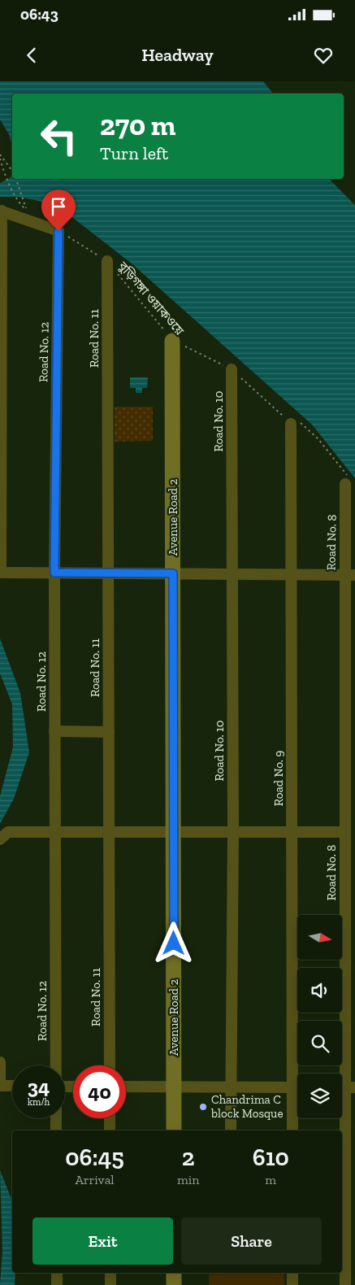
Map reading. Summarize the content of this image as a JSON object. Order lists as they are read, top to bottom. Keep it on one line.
{"streets":{"street":["Road No. 11","Road No. 12","Road No. 10","Avenue Road 2","Road No. 8","Road No. 9"],"path":["বুড়িগঙ্গা ওয়াকওয়ে"]},"crossings":[["বুড়িগঙ্গা ওয়াকওয়ে","Road No. 11"],["বুড়িগঙ্গা ওয়াকওয়ে","Road No. 12"],["বুড়িগঙ্গা ওয়াকওয়ে","Road No. 10"],["বুড়িগঙ্গা ওয়াকওয়ে","Avenue Road 2"],["বুড়িগঙ্গা ওয়াকওয়ে","Road No. 8"],["বুড়িগঙ্গা ওয়াকওয়ে","Road No. 9"]],"places":["Chandrima C block Mosque"],"north":"right","page":{"status":"06:43","header":"Headway","turn":["270 m","Turn left"],"speed":"34 km/h","limit":"40","eta":["06:45","Arrival","2","min","610","m"],"buttons":["Exit","Share"]}}
